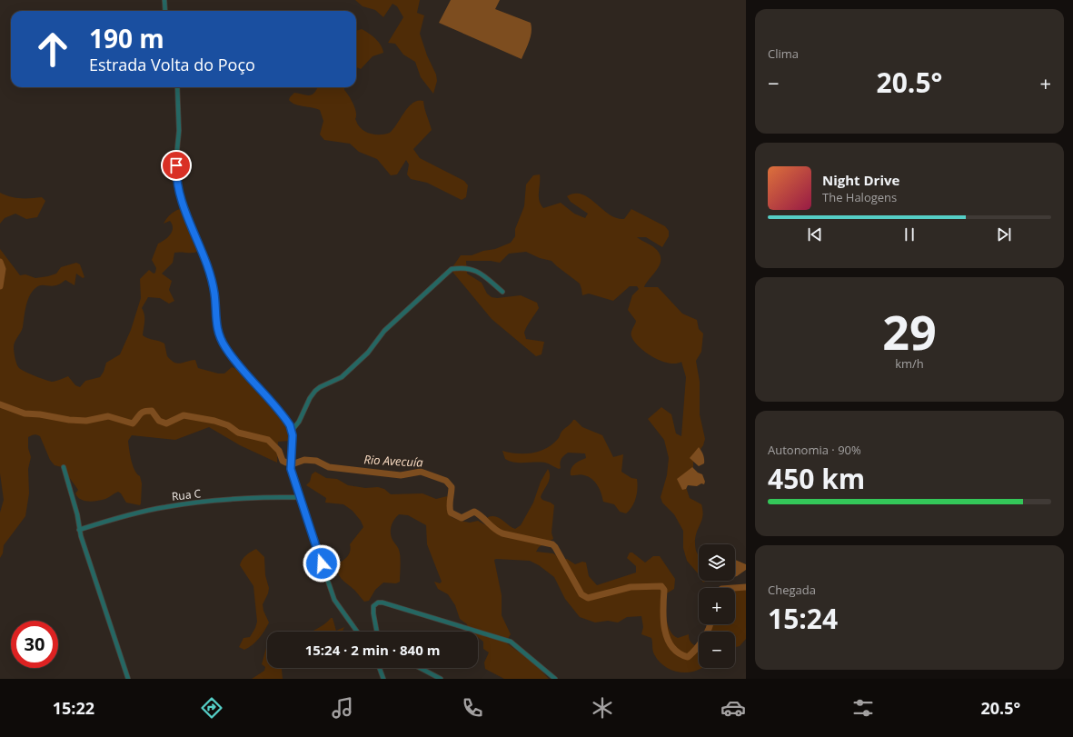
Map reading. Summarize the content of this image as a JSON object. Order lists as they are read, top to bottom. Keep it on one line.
{"streets":{"street":["Rua C"]},"water":["Rio Avecuía"],"page":{"tile":["Clima",["29","km/h"],["Autonomia · 90%","450 km"],["Chegada","15:24"]],"turn":["190 m","Estrada Volta do Poço"],"heat":["−","20.5°","+"],"song":["Night Drive","The Halogens"],"map_buttons":["+","−"],"limit":"30","trip":"15:24 · 2 min · 840 m","tabs":["15:22","20.5°"]}}
